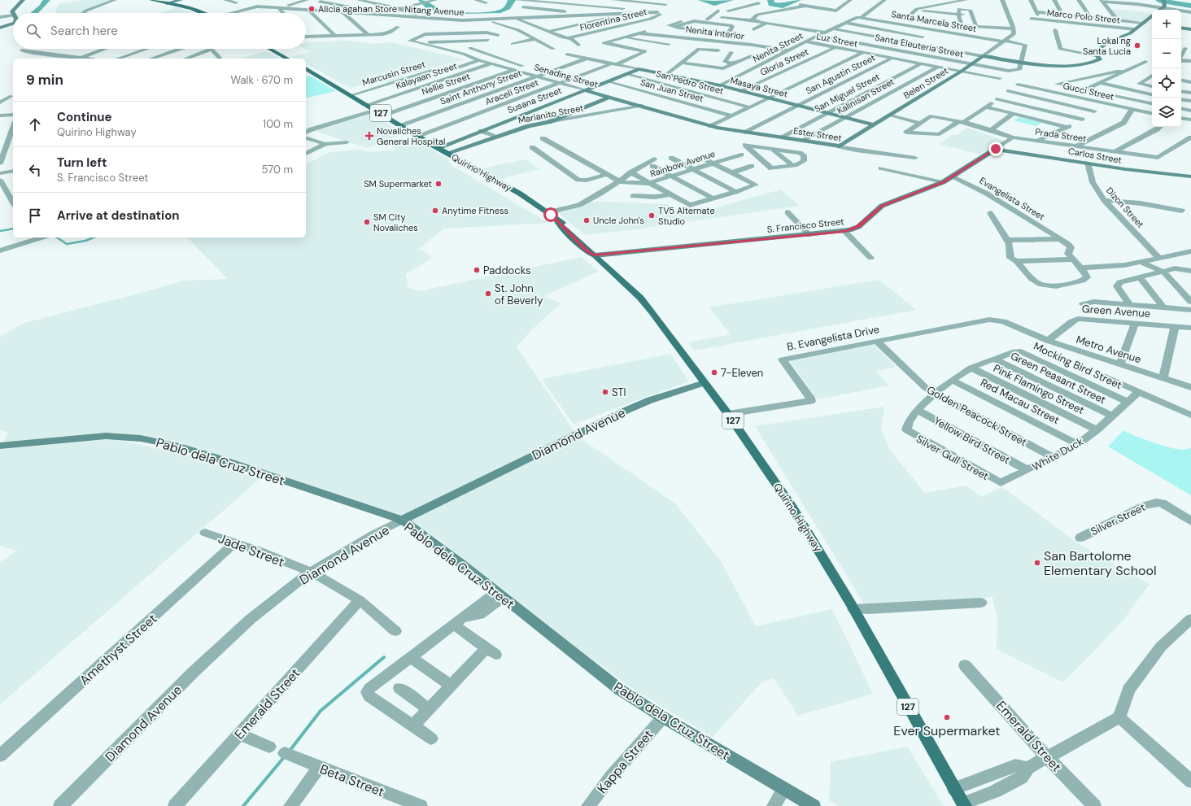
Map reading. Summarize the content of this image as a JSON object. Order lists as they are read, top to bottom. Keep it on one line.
{"streets":{"main road":["127","Quirino Highway"],"street":["Nitang Avenue","Marco Polo Street","Florentina Street","Santa Marcela Street","Nenita Interior","Luz Street","Santa Eleuteria Street","Nenita Street","Gloria Street","Marcusin Street","San Agustin Street","Kalayaan Street","Senading Street","San Pedro Street","Belen Street","Nellie Street","Saint Anthony Street","Masaya Street","San Juan Street","Gucci Street","Araceli Street","San Miguel Street","Kalinisan Street","Susana Street","Marianito Street","Ester Street","Prada Street","Carlos Street","Rainbow Avenue","Evangelista Street","Dizon Street","S. Francisco Street","Green Avenue","B. Evangelista Drive","Metro Avenue","Mocking Bird Street","Green Peasant Street","Pink Flamingo Street","Red Macau Street","Golden Peacock Street","Diamond Avenue","Yellow Bird Street","White Duck","Silver Gull Street","Pablo dela Cruz Street","Silver Street","Jade Street","Amethyst Street","Emerald Street","Kappa Street","Beta Street"]},"crossings":[["Nitang Avenue","Florentina Street"],["Santa Marcela Street","Santa Eleuteria Street"],["Santa Marcela Street","Nenita Street"],["Santa Marcela Street","Belen Street"],["Nenita Interior","Nenita Street"],["Luz Street","Nenita Street"],["Luz Street","Gloria Street"],["Luz Street","San Agustin Street"],["Luz Street","Belen Street"],["Luz Street","San Miguel Street"],["Luz Street","Kalinisan Street"],["Santa Eleuteria Street","Nenita Street"],["Santa Eleuteria Street","Belen Street"],["Nenita Street","Masaya Street"],["Gloria Street","Masaya Street"],["Marcusin Street","Senading Street"],["Marcusin Street","Quirino Highway"],["San Agustin Street","Masaya Street"],["San Agustin Street","Ester Street"],["Kalayaan Street","Senading Street"],["Kalayaan Street","Quirino Highway"],["Senading Street","Nellie Street"],["Senading Street","Saint Anthony Street"],["Senading Street","Araceli Street"],["Senading Street","Susana Street"],["Senading Street","Marianito Street"],["Senading Street","Ester Street"],["San Pedro Street","Susana Street"],["Belen Street","Masaya Street"],["Belen Street","Ester Street"],["Nellie Street","Quirino Highway"],["Saint Anthony Street","Quirino Highway"],["Masaya Street","San Miguel Street"],["Masaya Street","Kalinisan Street"],["Masaya Street","Susana Street"],["San Juan Street","Susana Street"],["Araceli Street","Quirino Highway"],["San Miguel Street","Ester Street"],["Kalinisan Street","Ester Street"],["Susana Street","Quirino Highway"],["Marianito Street","Quirino Highway"],["Prada Street","S. Francisco Street"],["Carlos Street","Dizon Street"],["Carlos Street","S. Francisco Street"],["Quirino Highway","S. Francisco Street"],["Quirino Highway","B. Evangelista Drive"],["Quirino Highway","Diamond Avenue"],["Evangelista Street","S. Francisco Street"],["Green Avenue","Metro Avenue"],["B. Evangelista Drive","Metro Avenue"],["B. Evangelista Drive","Golden Peacock Street"],["Mocking Bird Street","Green Peasant Street"],["Mocking Bird Street","White Duck"],["Green Peasant Street","White Duck"],["Pink Flamingo Street","White Duck"],["Red Macau Street","White Duck"],["Golden Peacock Street","White Duck"],["Diamond Avenue","Pablo dela Cruz Street"],["Diamond Avenue","Jade Street"],["Yellow Bird Street","White Duck"],["Yellow Bird Street","Silver Gull Street"],["White Duck","Silver Gull Street"],["Pablo dela Cruz Street","Kappa Street"],["Jade Street","Amethyst Street"],["Jade Street","Emerald Street"]],"places":{"other":["Alicia agahan Store","Lokal ng Santa Lucia","SM Supermarket","Anytime Fitness","TV5 Alternate Studio","Uncle John's","SM City Novaliches","Paddocks","St. John of Beverly","7-Eleven","STI","San Bartolome Elementary School","Ever Supermarket"],"health":["Novaliches General Hospital"]},"page":{"map_buttons":["+","−"],"search":"Search here","heading":["9 min","Walk · 670 m"],"list":[["Continue","Quirino Highway","100 m"],["Turn left","S. Francisco Street","570 m"],"Arrive at destination"]}}
